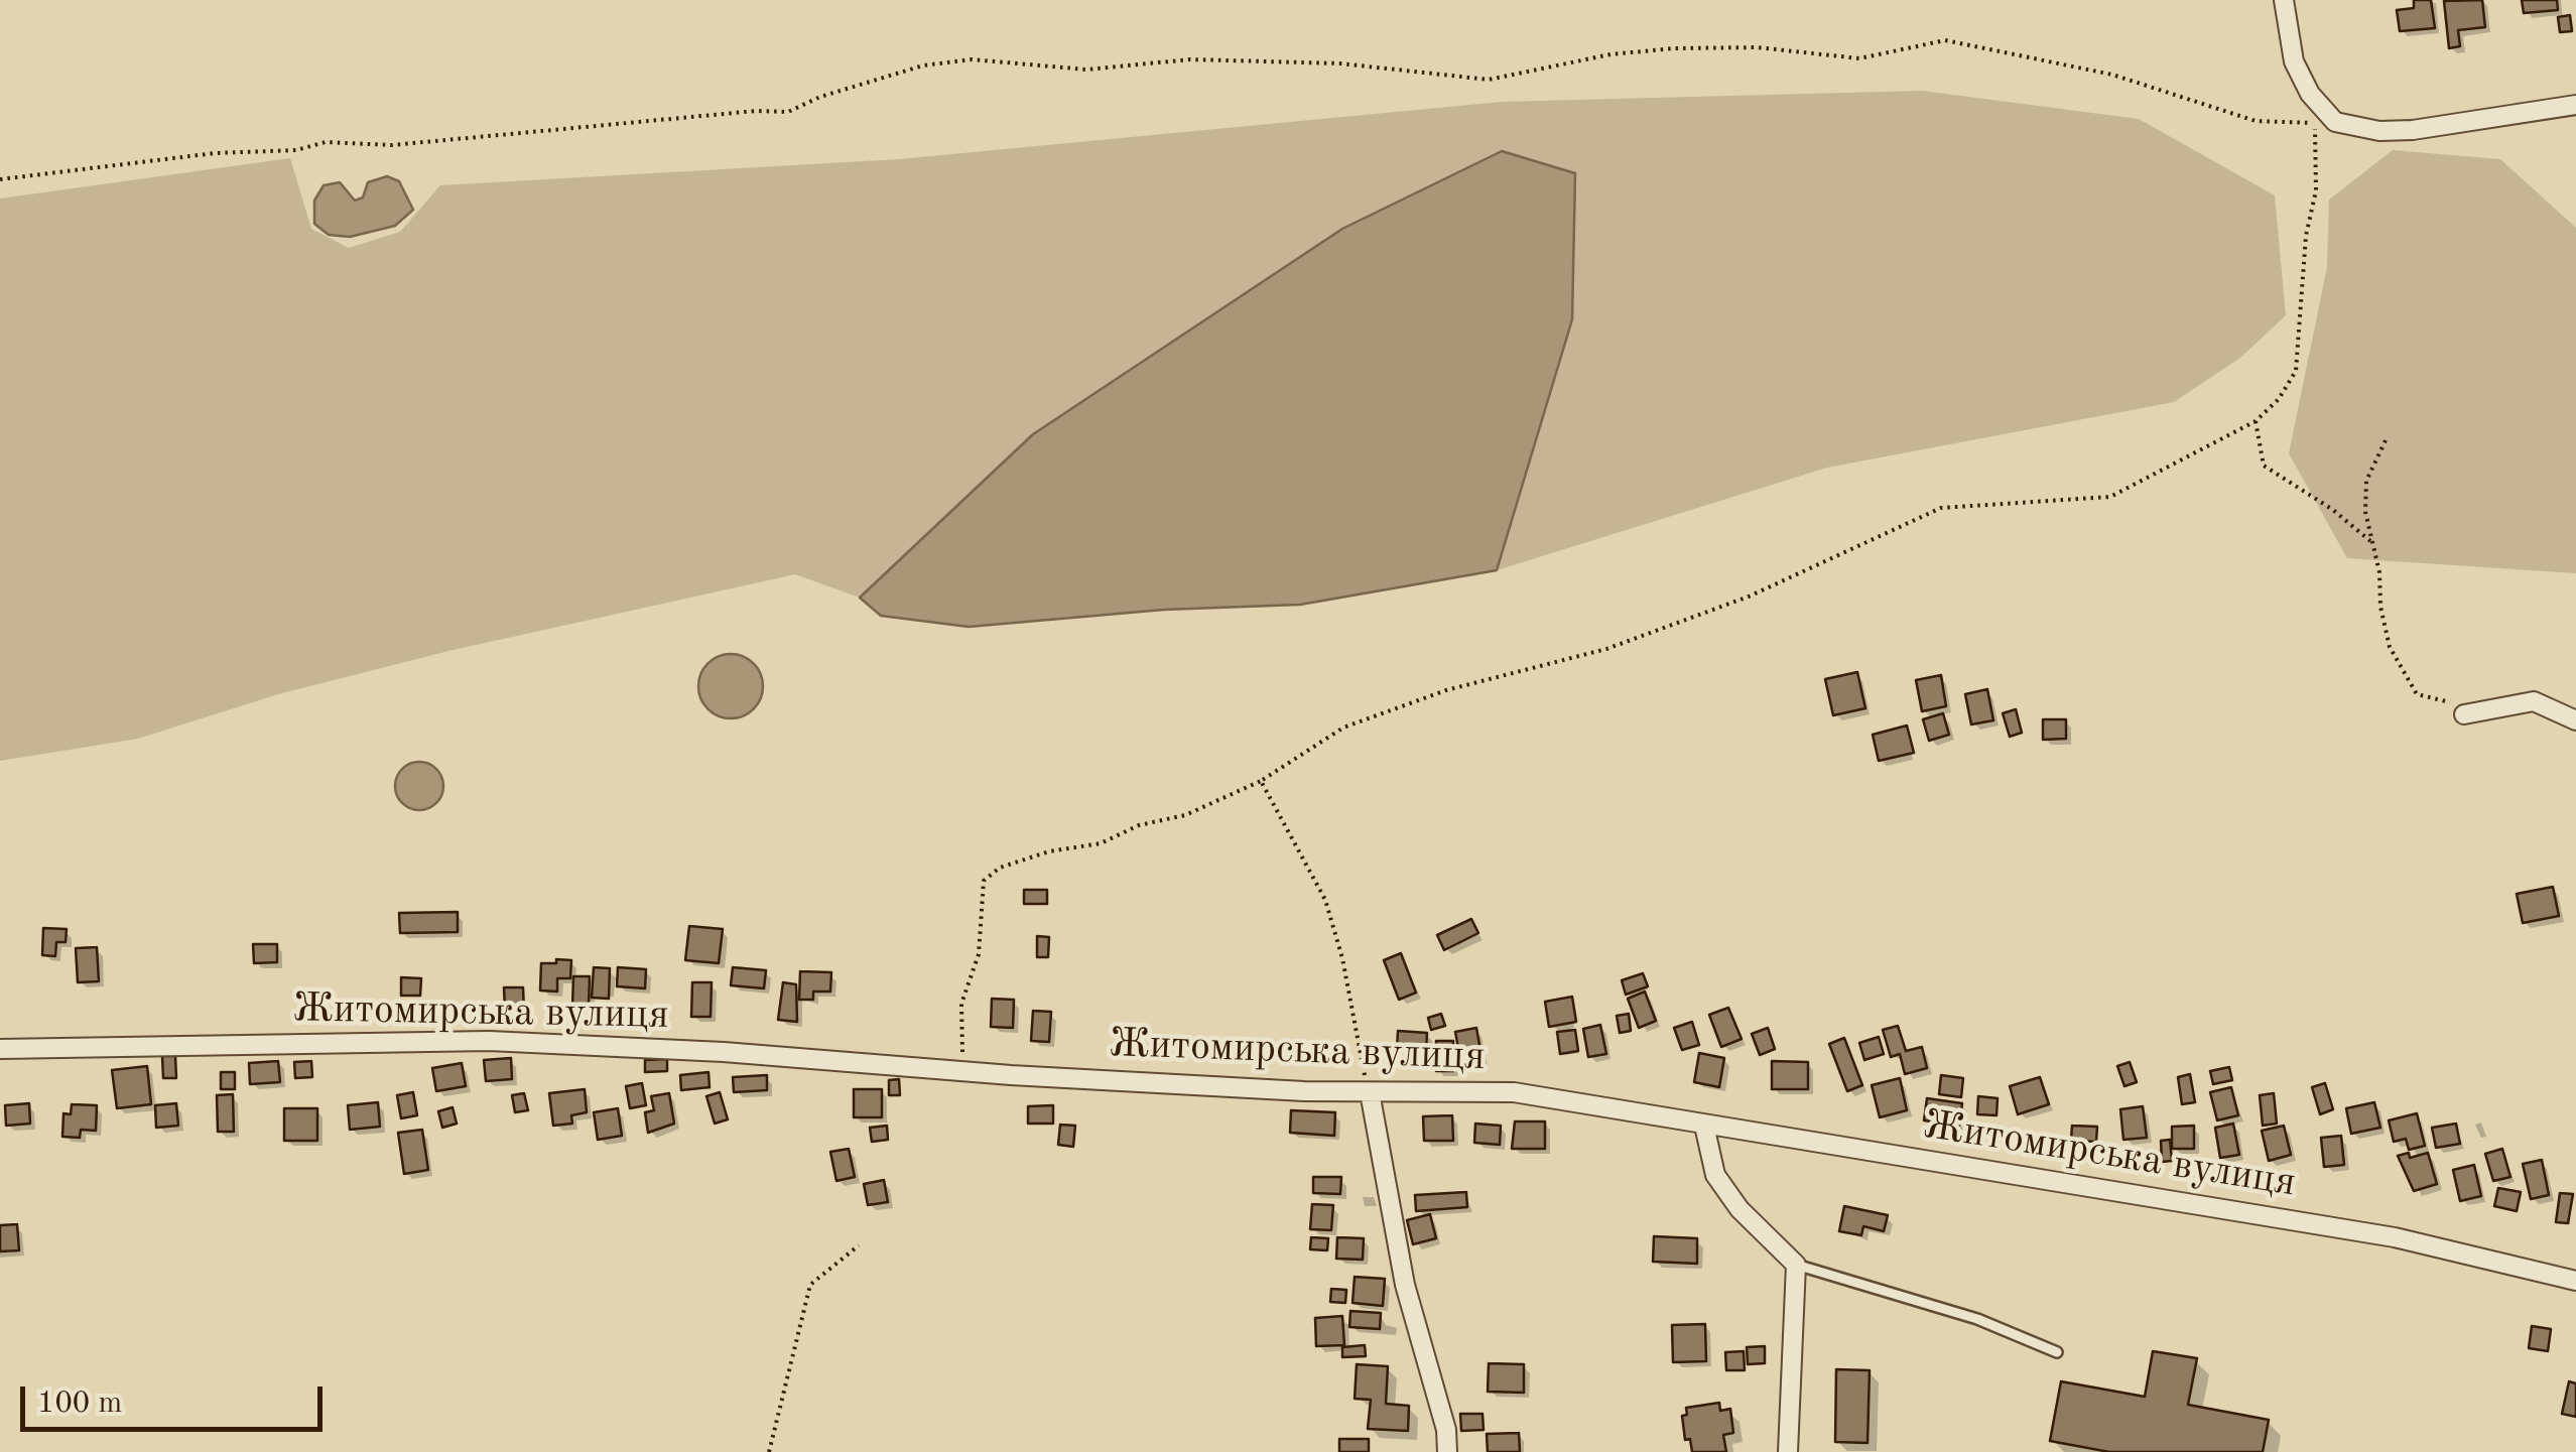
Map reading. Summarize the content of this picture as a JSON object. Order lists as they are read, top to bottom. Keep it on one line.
{"streets":{"street":["Житомирська вулиця"]},"scale_bar":"100 m"}
